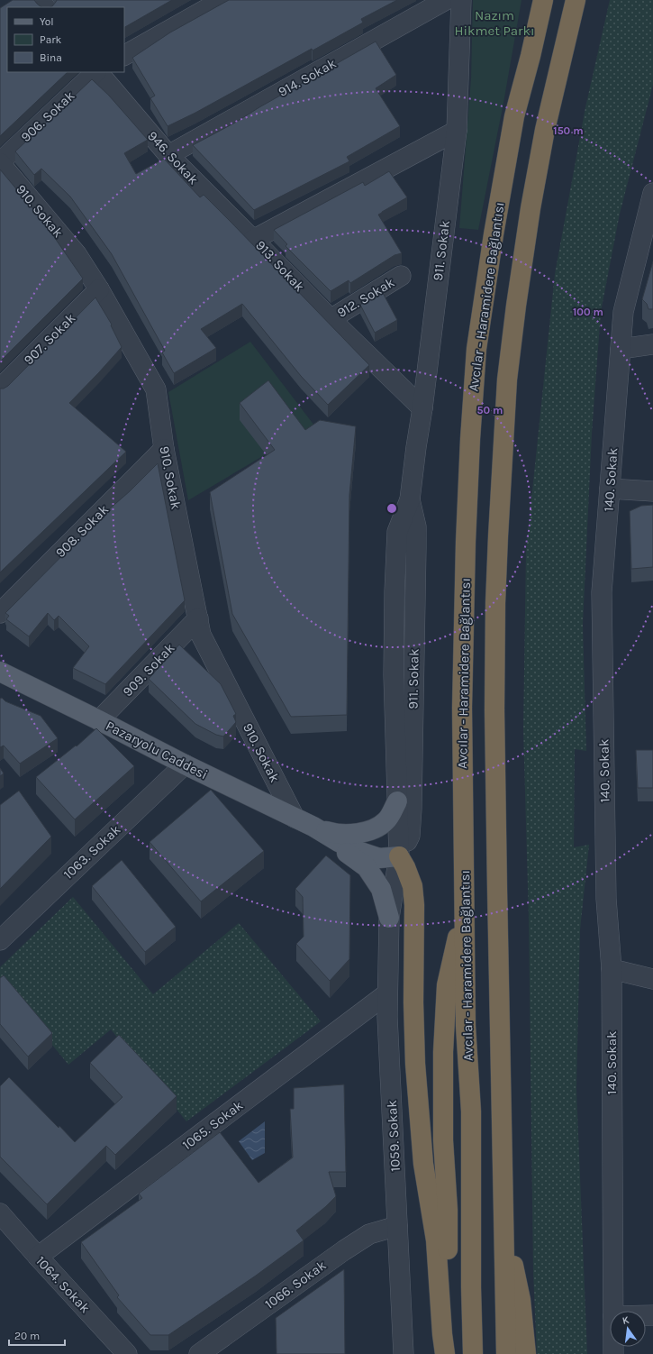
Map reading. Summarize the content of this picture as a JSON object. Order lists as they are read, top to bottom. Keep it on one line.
{"streets":{"highway":["Avcılar - Haramidere Bağlantısı"],"main road":["Pazaryolu Caddesi"],"street":["914. Sokak","906. Sokak","946. Sokak","910. Sokak","911. Sokak","913. Sokak","912. Sokak","907. Sokak","140. Sokak","908. Sokak","909. Sokak","1063. Sokak","1065. Sokak","1059. Sokak","1064. Sokak","1066. Sokak"]},"crossings":[["914. Sokak","946. Sokak"],["906. Sokak","910. Sokak"],["946. Sokak","913. Sokak"],["910. Sokak","907. Sokak"],["910. Sokak","908. Sokak"],["910. Sokak","909. Sokak"],["910. Sokak","Pazaryolu Caddesi"],["911. Sokak","913. Sokak"],["911. Sokak","1059. Sokak"],["913. Sokak","912. Sokak"],["909. Sokak","Pazaryolu Caddesi"],["Pazaryolu Caddesi","1063. Sokak"],["1065. Sokak","1059. Sokak"],["1065. Sokak","1064. Sokak"],["1059. Sokak","1066. Sokak"]],"parks":["Nazım Hikmet Parkı"],"legend":["Yol","Park","Bina"],"scale_bar":"20 m","north":"top","rings":["150 m","100 m","50 m"]}
